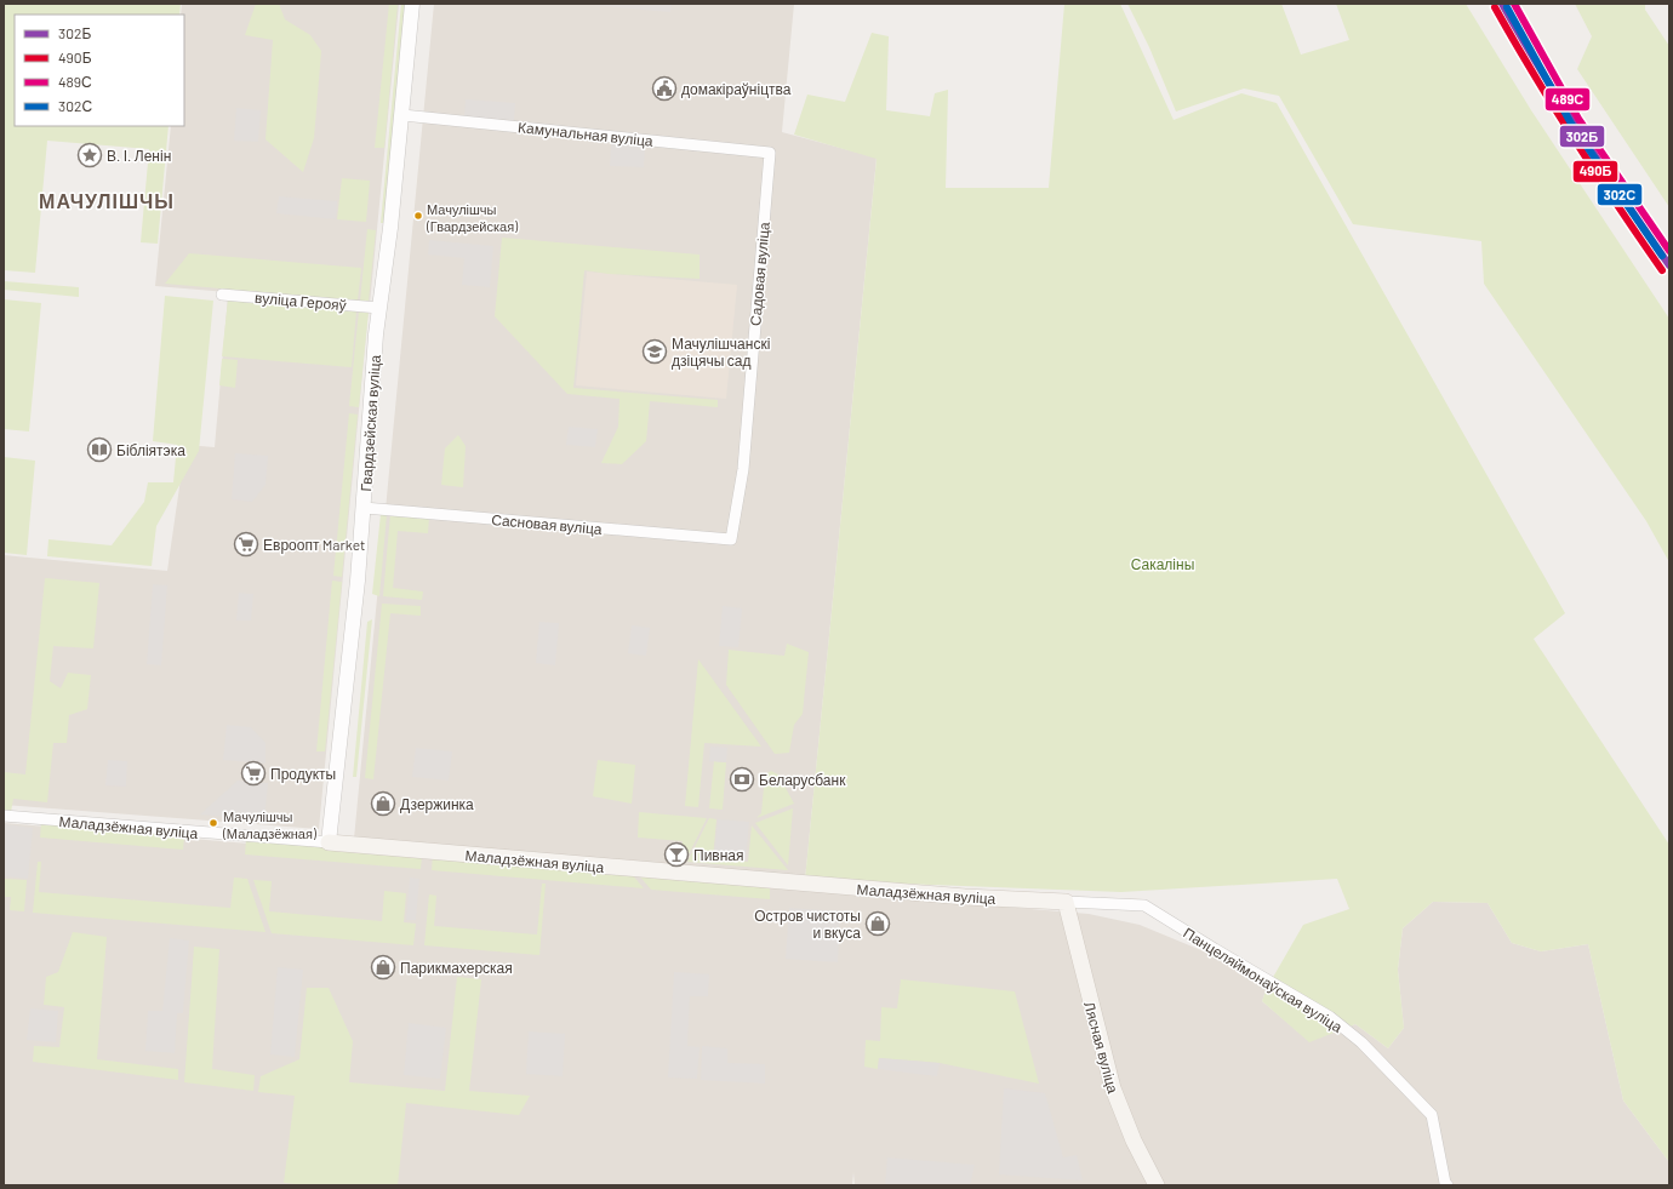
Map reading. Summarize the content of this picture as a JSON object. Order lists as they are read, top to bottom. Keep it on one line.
{"streets":{"main road":["Маладзёжная вуліца","Лясная вуліца"],"street":["Камунальная вуліца","Садовая вуліца","вуліца Герояў","Гвардзейская вуліца","Сасновая вуліца","Панцеляймонаўская вуліца"]},"crossings":[["Камунальная вуліца","Садовая вуліца"],["Камунальная вуліца","Гвардзейская вуліца"],["Садовая вуліца","Сасновая вуліца"],["вуліца Герояў","Гвардзейская вуліца"],["Гвардзейская вуліца","Сасновая вуліца"],["Гвардзейская вуліца","Маладзёжная вуліца"],["Маладзёжная вуліца","Панцеляймонаўская вуліца"],["Маладзёжная вуліца","Лясная вуліца"],["Панцеляймонаўская вуліца","Лясная вуліца"]],"districts":["МАЧУЛІШЧЫ"],"parks":["Сакаліны"],"places":{"public building":["домакіраўніцтва"],"place":["В. І. Ленін"],"other":["Мачулішчы (Гвардзейская)","Мачулішчы (Маладзёжная)"],"school or university":["Мачулішчанскі дзіцячы сад"],"library":["Бібліятэка"],"supermarket":["Евроопт Market","Продукты"],"bank":["Беларусбанк"],"shop":["Дзержинка","Остров чистоты и вкуса","Парикмахерская"],"bar":["Пивная"]},"lines":["transit line 302Б","transit line 489С","transit line 490Б","transit line 302С"],"legend":["302Б","490Б","489С","302С"]}
